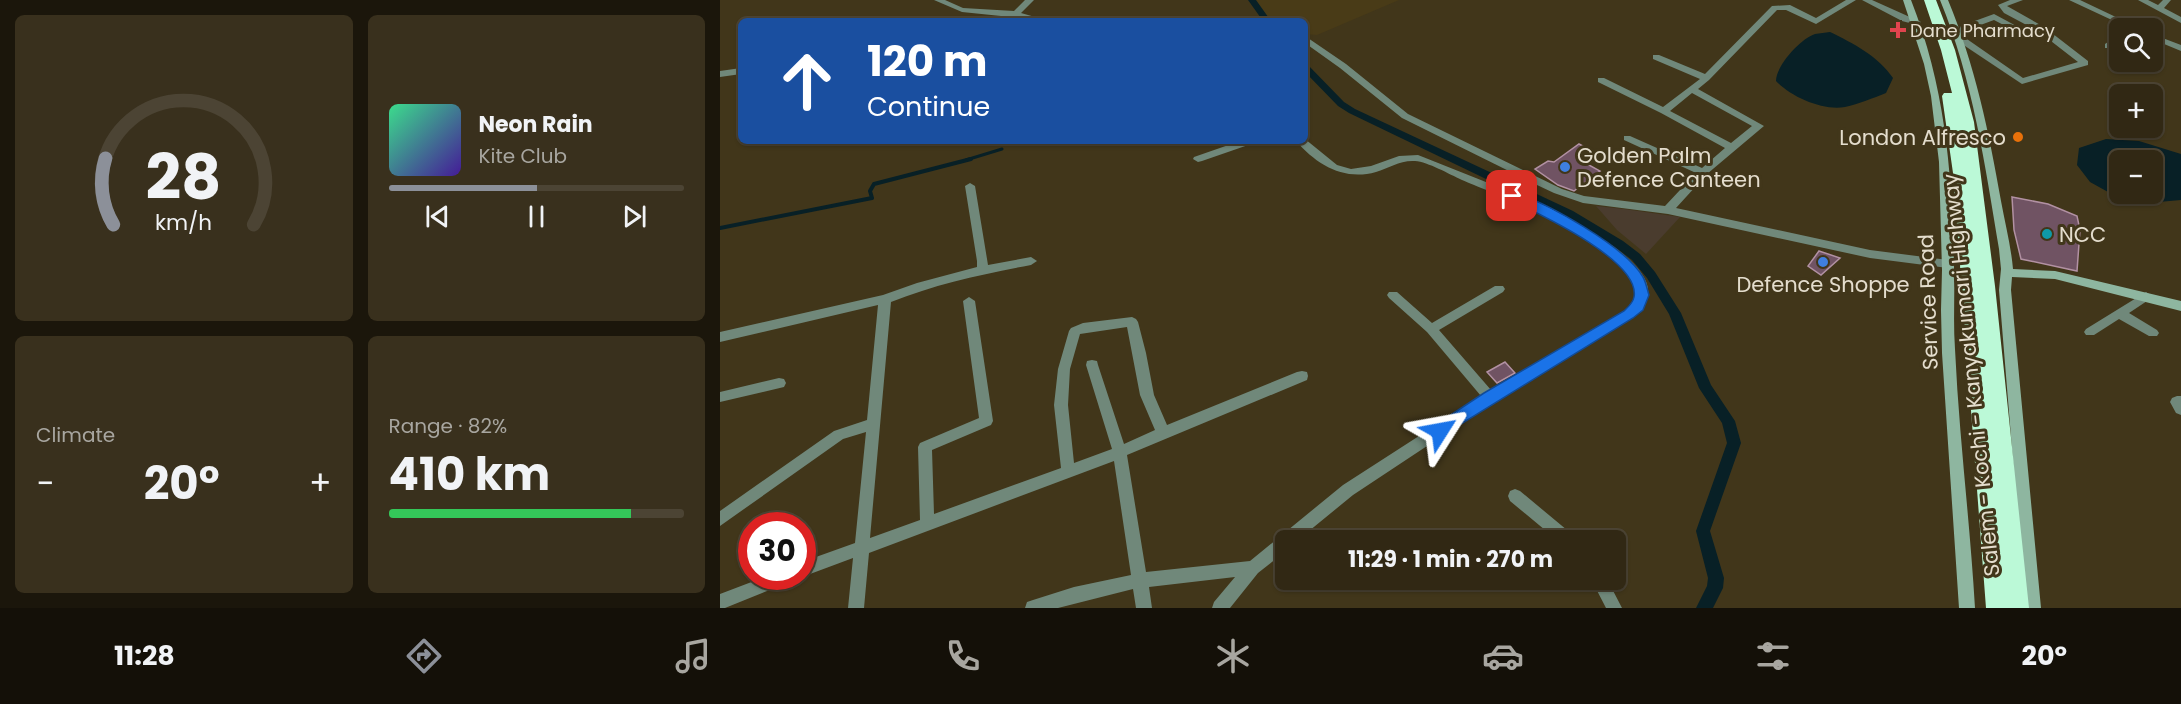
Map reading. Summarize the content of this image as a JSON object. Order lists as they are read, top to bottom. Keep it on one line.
{"streets":{"highway":["Salem - Kochi - Kanyakumari Highway"],"street":["Service Road"]},"places":{"health":["Dane Pharmacy"],"other":["London Alfresco","Golden Palm Defence Canteen","NCC","Defence Shoppe"]},"page":{"map_buttons":["+","−"],"turn":["120 m","Continue"],"song":["Neon Rain","Kite Club"],"tile":["Climate",["Range · 82%","410 km"]],"heat":["−","20°","+"],"limit":"30","trip":"11:29 · 1 min · 270 m","tabs":["11:28","20°"],"gauge":["28","km/h"]}}
